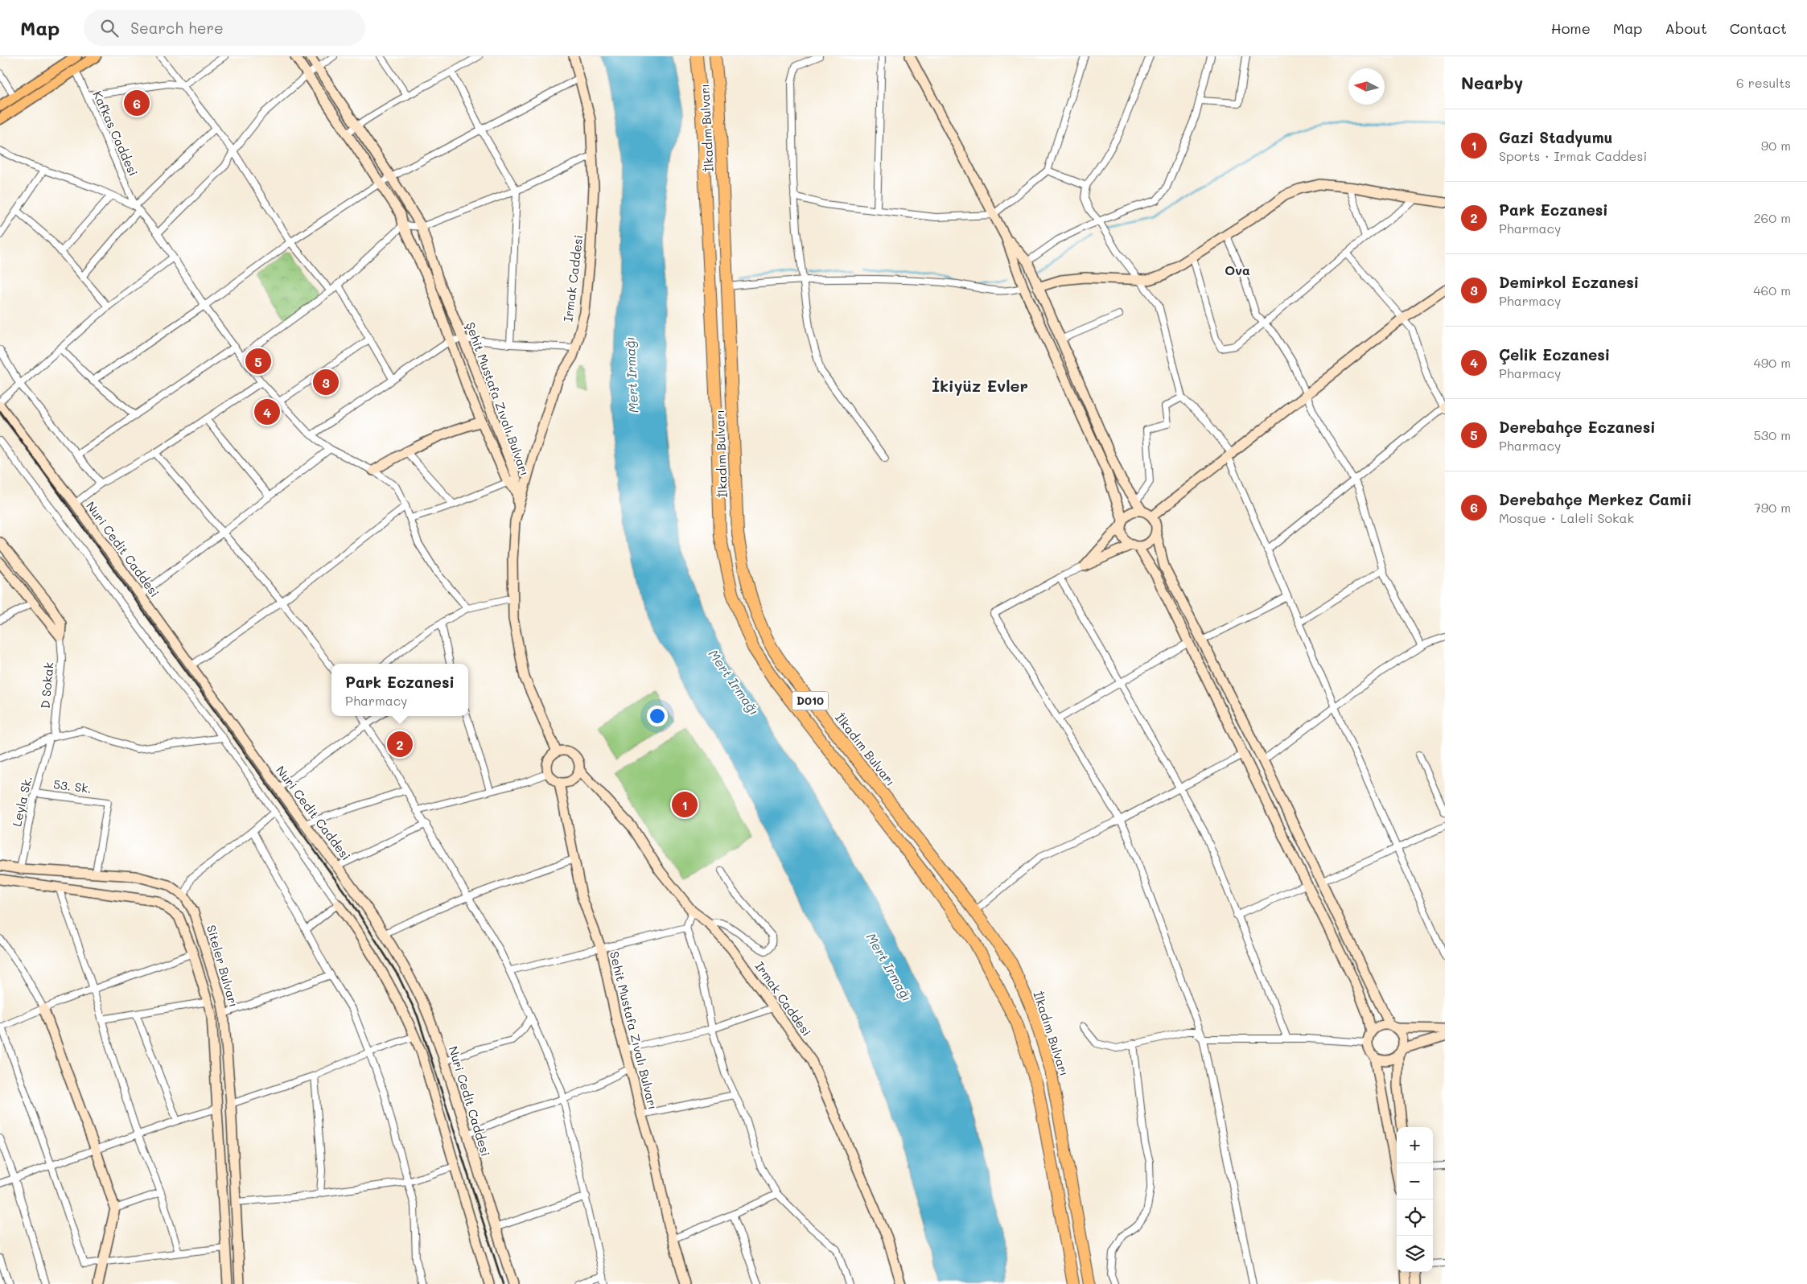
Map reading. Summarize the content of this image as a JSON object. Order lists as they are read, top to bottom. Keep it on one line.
{"streets":{"highway":["İlkadım Bulvarı","D010"],"street":["Kafkas Caddesi","Irmak Caddesi","Şehit Mustafa Zıvalı Bulvarı","Nuri Cedit Caddesi","D Sokak","53. Sk.","Leyla Sk.","Siteler Bulvarı","Sehit Mustafa Zıvalı Bulvarı"]},"crossings":[["Irmak Caddesi","Şehit Mustafa Zıvalı Bulvarı"],["Irmak Caddesi","Sehit Mustafa Zıvalı Bulvarı"],["D Sokak","Leyla Sk."],["53. Sk.","Leyla Sk."],["53. Sk.","Siteler Bulvarı"],["Leyla Sk.","Siteler Bulvarı"]],"districts":["Ova","İkiyüz Evler"],"water":["Mert Irmağı"],"north":"left","page":{"header":"Map","search":"Search here","nav":["Home","Map","About","Contact"],"heading":["Nearby","6 results"],"pins":["6","5","3","4","2","1"],"list":[{"mark":"1","name":"Gazi Stadyumu","note":"Sports · Irmak Caddesi","value":"90 m"},{"mark":"2","name":"Park Eczanesi","note":"Pharmacy","value":"260 m"},{"mark":"3","name":"Demirkol Eczanesi","note":"Pharmacy","value":"460 m"},{"mark":"4","name":"Çelik Eczanesi","note":"Pharmacy","value":"490 m"},{"mark":"5","name":"Derebahçe Eczanesi","note":"Pharmacy","value":"530 m"},{"mark":"6","name":"Derebahçe Merkez Camii","note":"Mosque · Laleli Sokak","value":"790 m"}],"popup":["Park Eczanesi","Pharmacy"],"map_buttons":["+","−"]}}
